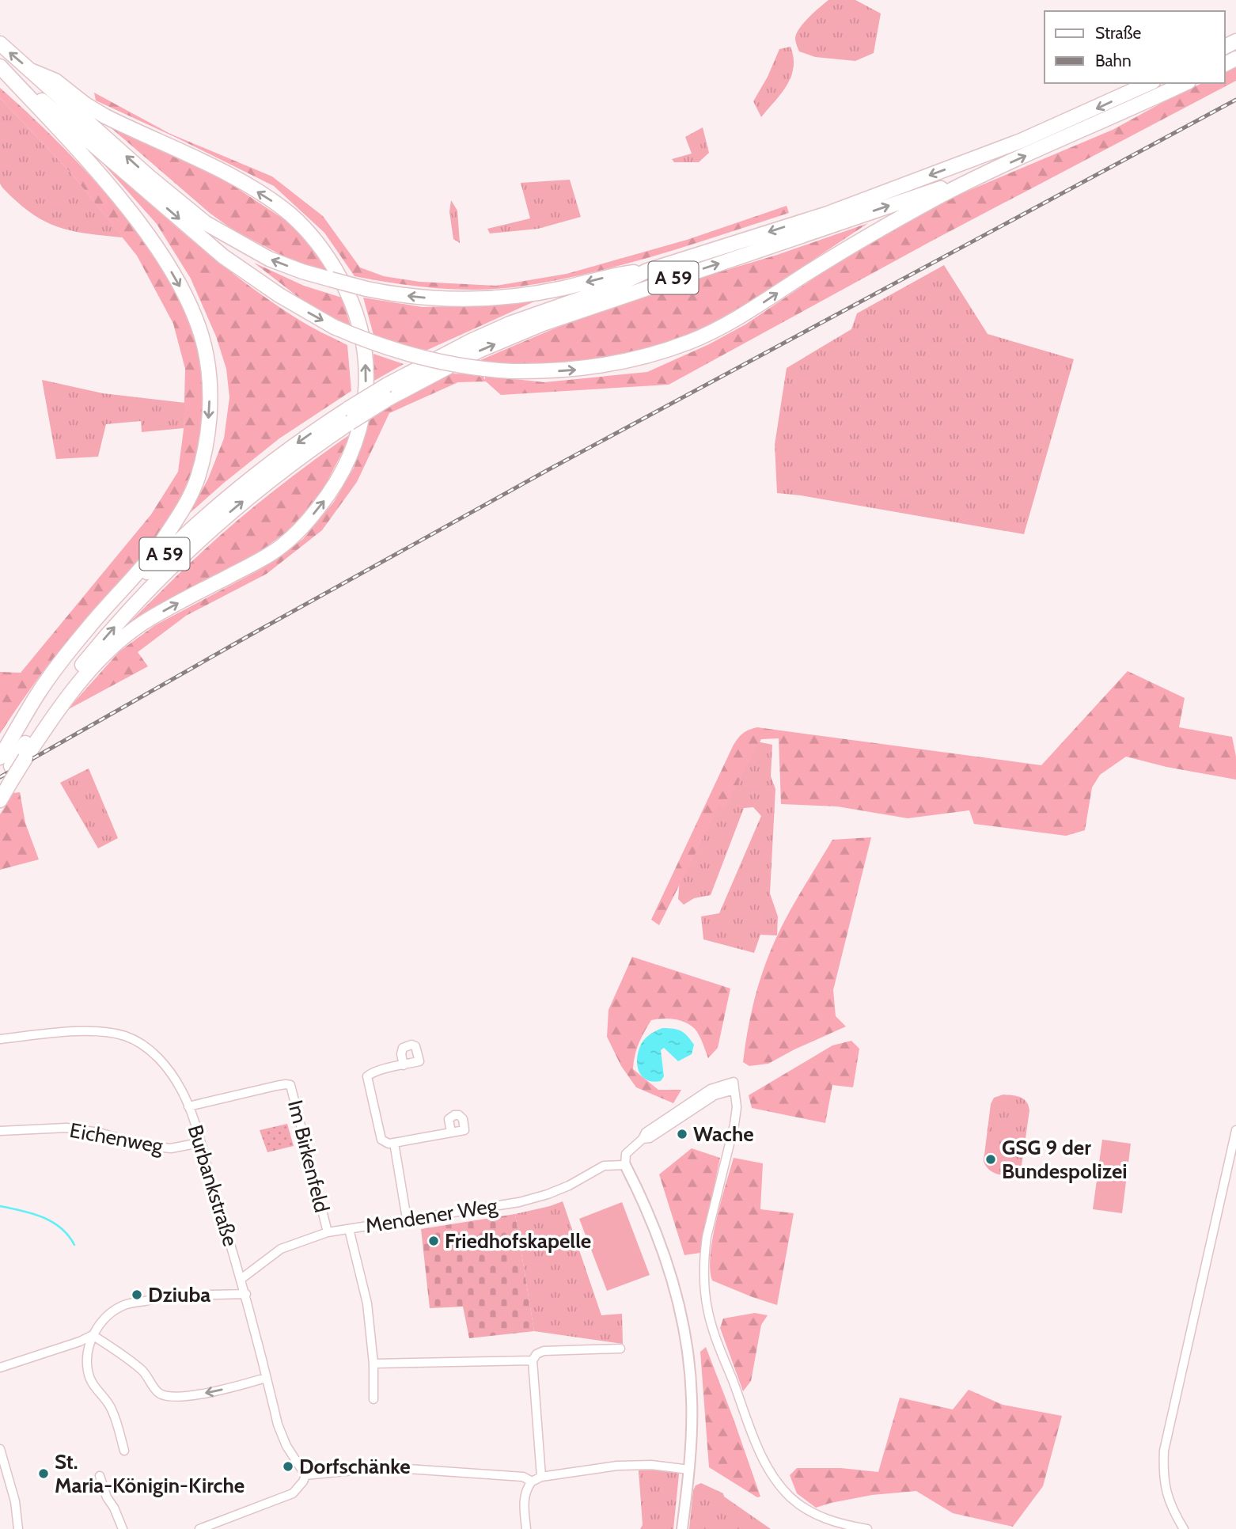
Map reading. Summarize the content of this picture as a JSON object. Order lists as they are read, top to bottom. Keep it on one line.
{"streets":{"highway":["A 59"],"street":["Eichenweg","Im Birkenfeld","Burbankstraße","Mendener Weg"]},"crossings":[["Eichenweg","Burbankstraße"],["Im Birkenfeld","Burbankstraße"],["Im Birkenfeld","Mendener Weg"],["Burbankstraße","Mendener Weg"]],"places":["Wache","GSG 9 der Bundespolizei","Friedhofskapelle","Dziuba","Dorfschänke","St. Maria-Königin-Kirche"],"legend":["Straße","Bahn"]}
